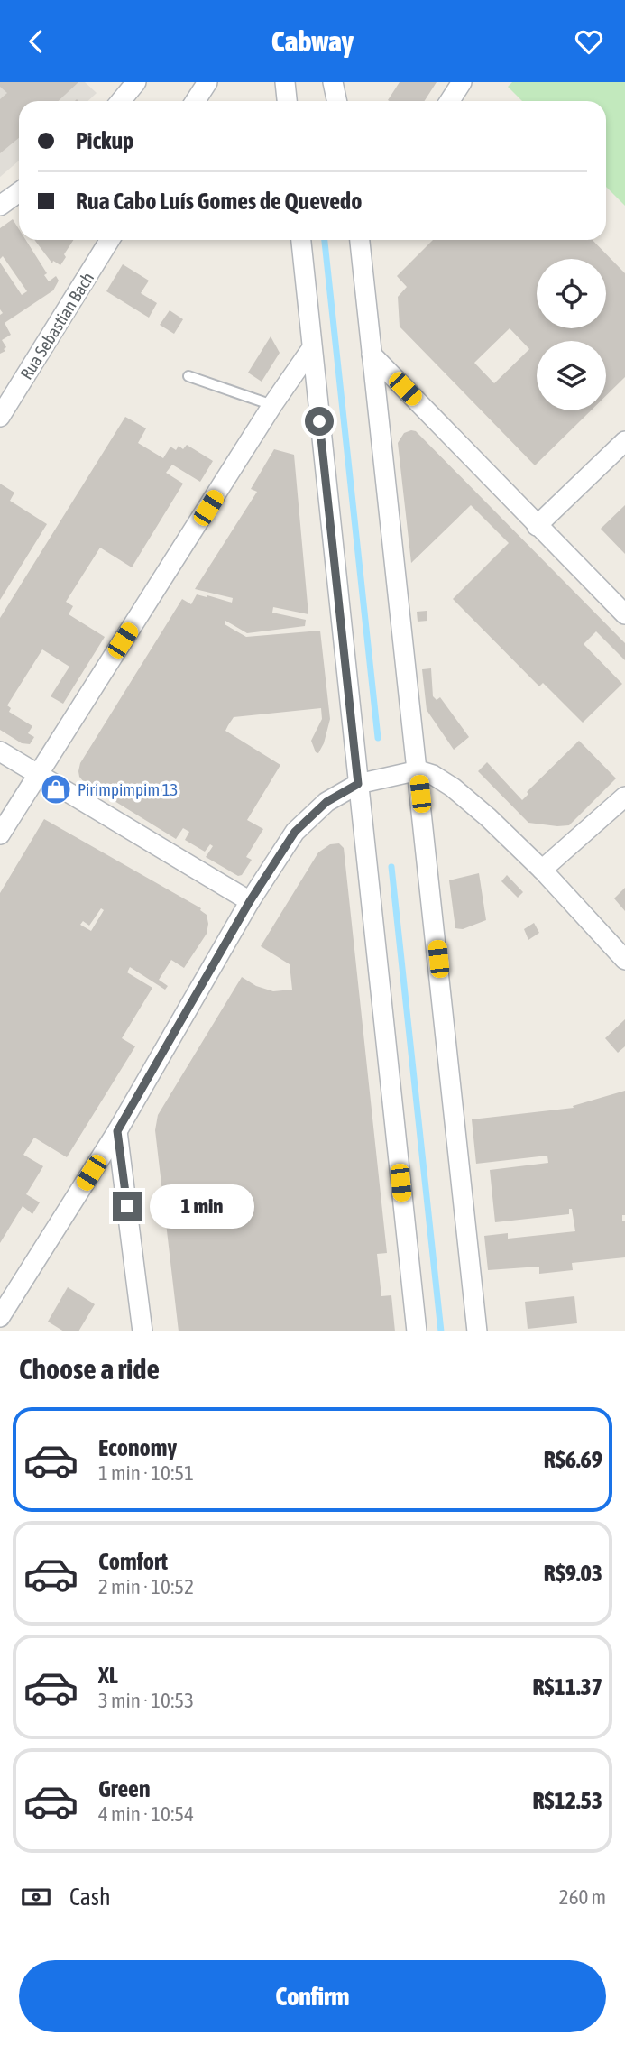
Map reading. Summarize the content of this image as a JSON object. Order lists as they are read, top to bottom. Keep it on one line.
{"streets":{"street":["Rua Sebastian Bach"]},"places":{"shop":["Pirimpimpim 13"]},"page":{"header":"Cabway","banner":["Pickup","Rua Cabo Luís Gomes de Quevedo"],"bubble":"1 min","heading":"Choose a ride","list":[{"name":"Economy","note":"1 min · 10:51","value":"R$6.69"},{"name":"Comfort","note":"2 min · 10:52","value":"R$9.03"},{"name":"XL","note":"3 min · 10:53","value":"R$11.37"},{"name":"Green","note":"4 min · 10:54","value":"R$12.53"}],"pay":["Cash","260 m"],"buttons":"Confirm"}}
